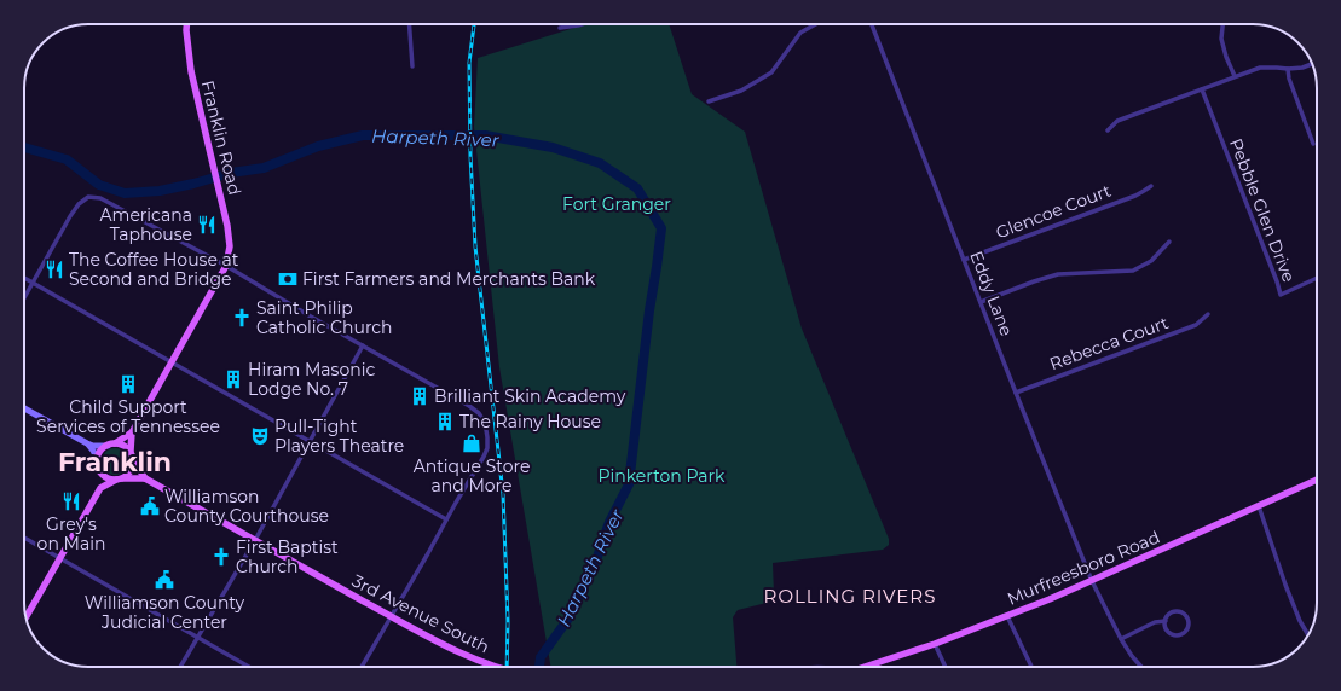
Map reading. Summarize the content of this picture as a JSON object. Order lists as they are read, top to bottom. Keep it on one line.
{"streets":{"main road":["Franklin Road","Murfreesboro Road","3rd Avenue South"],"street":["Pebble Glen Drive","Glencoe Court","Eddy Lane","Rebecca Court"]},"crossings":[["Glencoe Court","Eddy Lane"],["Eddy Lane","Rebecca Court"],["Eddy Lane","Murfreesboro Road"]],"districts":["Franklin","ROLLING RIVERS"],"water":["Harpeth River"],"parks":["Fort Granger","Pinkerton Park"],"places":{"restaurant":["Americana Taphouse","The Coffee House at Second and Bridge","Grey's on Main"],"bank":["First Farmers and Merchants Bank"],"church":["Saint Philip Catholic Church","First Baptist Church"],"building":["Hiram Masonic Lodge No. 7","Child Support Services of Tennessee","Brilliant Skin Academy","The Rainy House"],"theatre":["Pull-Tight Players Theatre"],"shop":["Antique Store and More"],"public building":["Williamson County Courthouse","Williamson County Judicial Center"]}}
